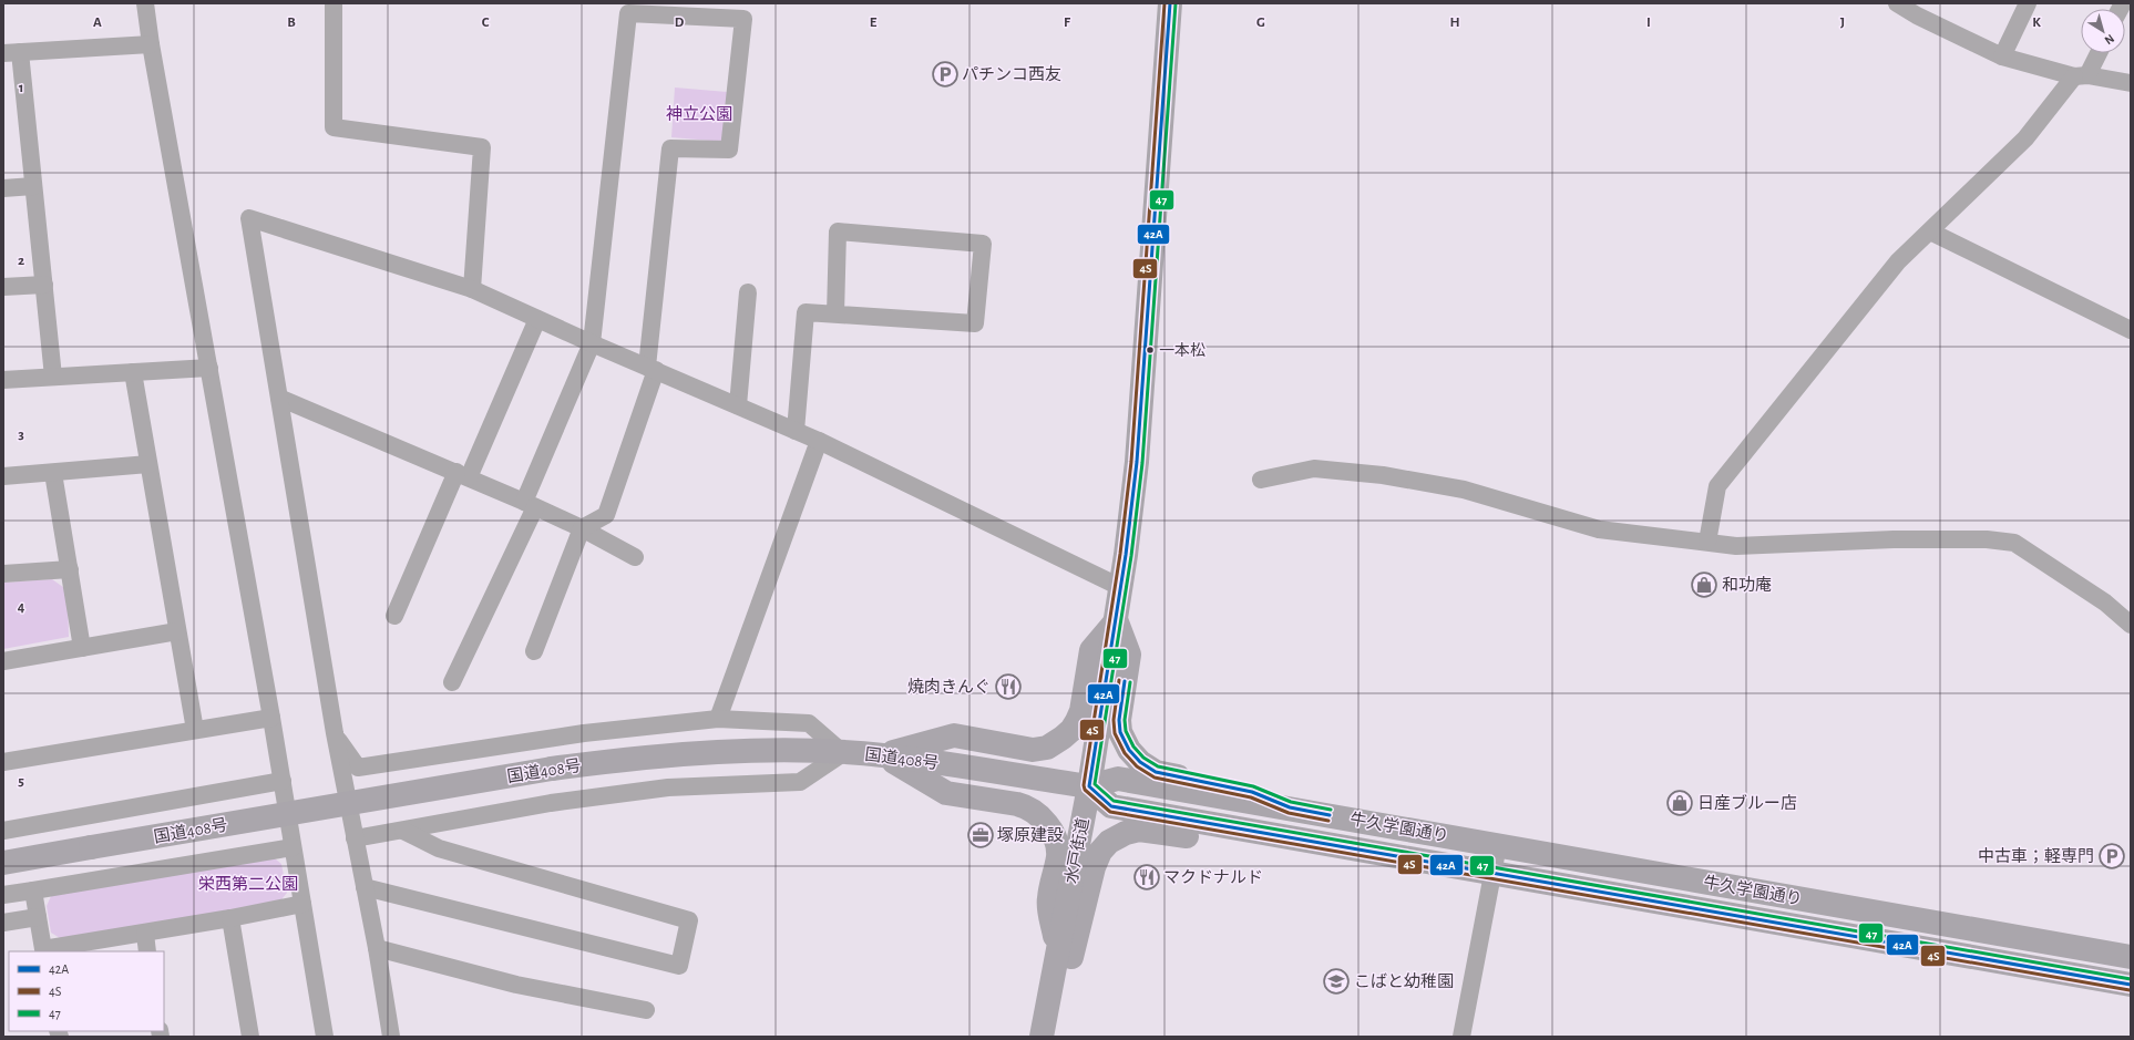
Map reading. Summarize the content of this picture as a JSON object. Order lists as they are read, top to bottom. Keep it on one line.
{"streets":{"highway":["国道408号","牛久学園通り","水戸街道"]},"crossings":[["国道408号","牛久学園通り"],["国道408号","水戸街道"],["牛久学園通り","水戸街道"]],"parks":["神立公園","栄西第二公園"],"places":{"parking":["パチンコ西友","中古車；軽専門"],"other":["一本松"],"shop":["和功庵","日産ブルー店"],"restaurant":["焼肉きんぐ","マクドナルド"],"office":["塚原建設"],"school or university":["こばと幼稚園"]},"lines":["transit line 42A","transit line 4S","transit line 47"],"legend":["42A","4S","47"],"north":"bottom right","grid":{"columns":["A","B","C","D","E","F","G","H","I","J","K"],"rows":["1","2","3","4","5"]}}
